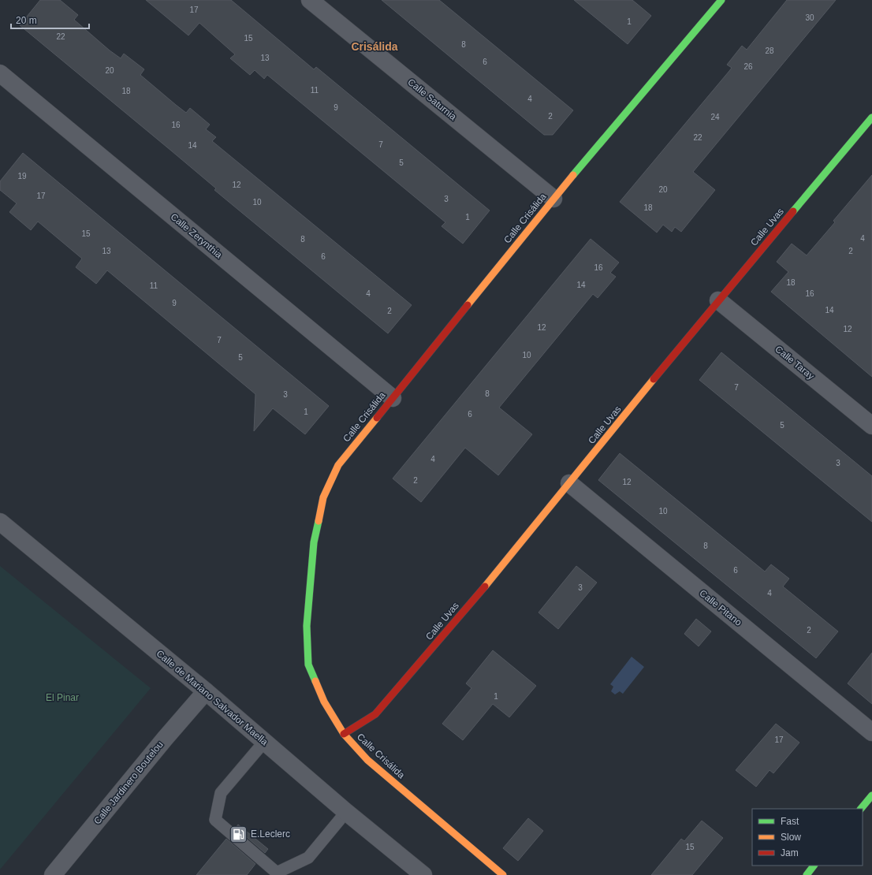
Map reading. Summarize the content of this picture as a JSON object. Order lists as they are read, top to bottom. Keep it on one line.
{"streets":{"street":["Calle Saturnia","Calle Crisálida","Calle Uvas","Calle Zerynthia","Calle Taray","Calle Pitano","Calle de Mariano Salvador Maella","Calle Jardinero Boutelou"]},"crossings":[["Calle Saturnia","Calle Crisálida"],["Calle Crisálida","Calle Uvas"],["Calle Crisálida","Calle Zerynthia"],["Calle Uvas","Calle Taray"],["Calle Uvas","Calle Pitano"],["Calle de Mariano Salvador Maella","Calle Jardinero Boutelou"]],"districts":["Crisálida"],"parks":["El Pinar"],"places":{"fuel station":["E.Leclerc"]},"house_numbers":["17","30","1","22","15","8","28","13","6","26","20","11","18","4","9","2","24","16","22","7","14","5","19","12","20","17","3","10","18","1","15","4","8","13","2","6","16","18","14","11","4","16","9","14","2","12","12","7","10","5","7","8","3","1","6","5","4","3","2","12","10","8","6","3","4","2","1","17","15"],"legend":["Fast","Slow","Jam"],"scale_bar":"20 m"}
